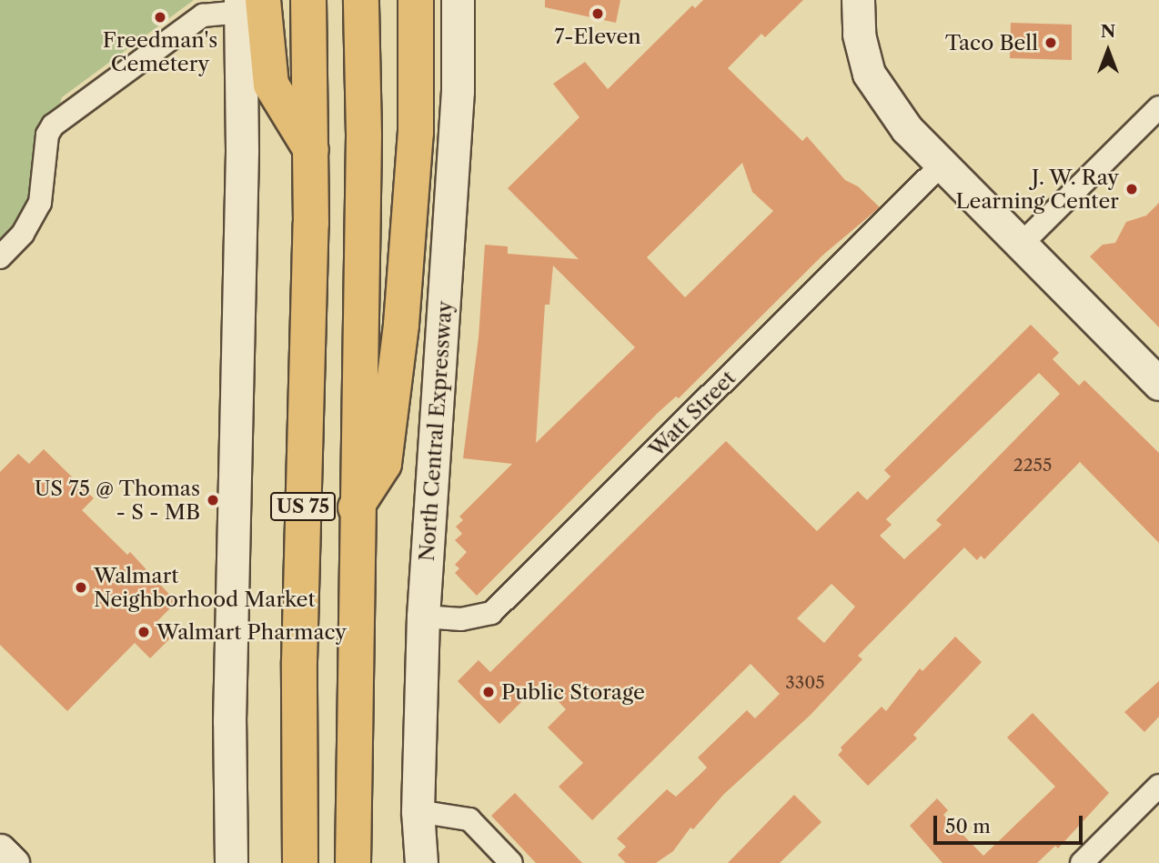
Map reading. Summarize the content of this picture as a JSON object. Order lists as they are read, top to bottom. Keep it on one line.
{"streets":{"highway":["US 75"],"main road":["North Central Expressway"],"street":["Watt Street"]},"crossings":[["Watt Street","North Central Expressway"]],"places":["7-Eleven","Freedman's Cemetery","Taco Bell","J. W. Ray Learning Center","US 75 @ Thomas - S - MB","Walmart Neighborhood Market","Walmart Pharmacy","Public Storage"],"house_numbers":["2255","3305"],"scale_bar":"50 m","north":"top"}
